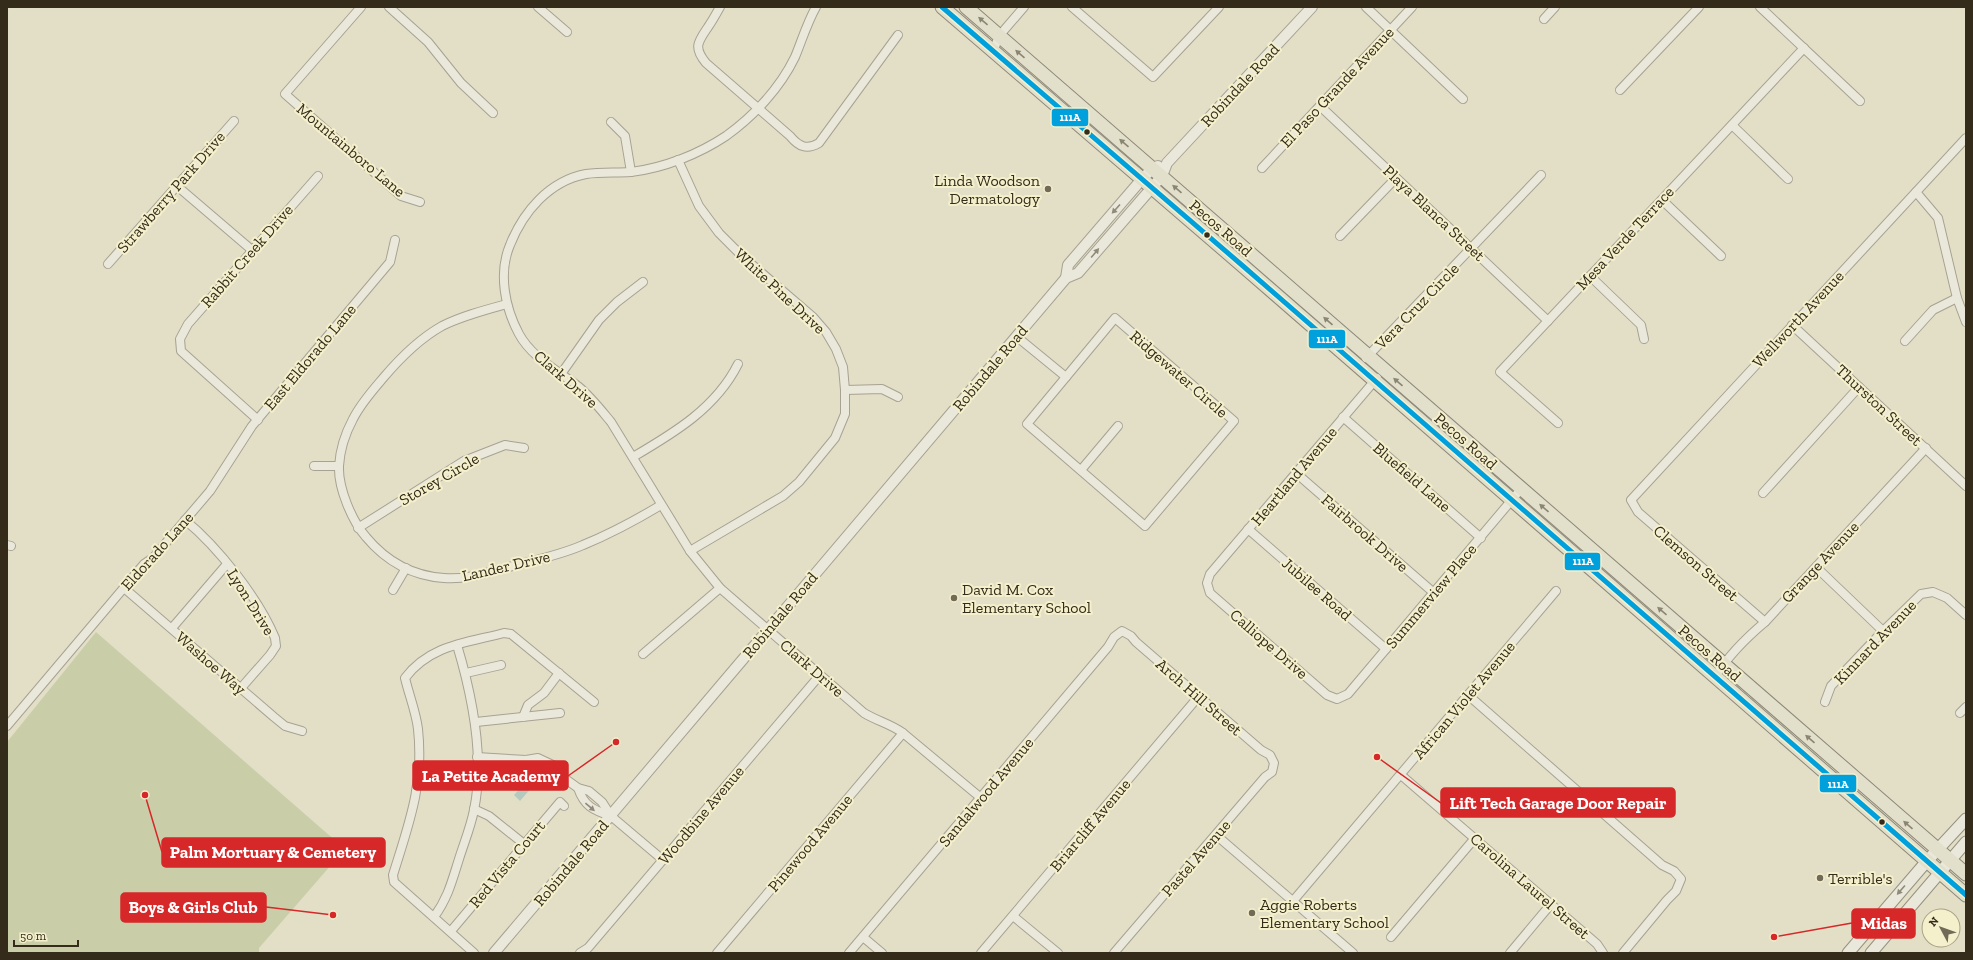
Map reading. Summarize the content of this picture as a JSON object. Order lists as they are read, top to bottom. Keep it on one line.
{"streets":{"main road":["Pecos Road"],"street":["Robindale Road","El Paso Grande Avenue","Mountainboro Lane","Strawberry Park Drive","Playa Blanca Street","Mesa Verde Terrace","Rabbit Creek Drive","White Pine Drive","Vera Cruz Circle","Wellworth Avenue","East Eldorado Lane","Ridgewater Circle","Clark Drive","Thurston Street","Heartland Avenue","Bluefield Lane","Storey Circle","Fairbrook Drive","Eldorado Lane","Grange Avenue","Clemson Street","Lander Drive","Jubilee Road","Summerview Place","Lyon Drive","Kinnard Avenue","Calliope Drive","Washoe Way","Arch Hill Street","African Violet Avenue","Sandalwood Avenue","Woodbine Avenue","Briarcliff Avenue","Pinewood Avenue","Pastel Avenue","Red Vista Court","Carolina Laurel Street"]},"crossings":[["Robindale Road","Pecos Road"],["Robindale Road","Clark Drive"],["El Paso Grande Avenue","Playa Blanca Street"],["Playa Blanca Street","Mesa Verde Terrace"],["Playa Blanca Street","Vera Cruz Circle"],["Pecos Road","Vera Cruz Circle"],["Pecos Road","Heartland Avenue"],["Pecos Road","Grange Avenue"],["Pecos Road","Summerview Place"],["Rabbit Creek Drive","East Eldorado Lane"],["White Pine Drive","Clark Drive"],["Wellworth Avenue","Thurston Street"],["Wellworth Avenue","Clemson Street"],["East Eldorado Lane","Eldorado Lane"],["Clark Drive","Lander Drive"],["Clark Drive","Sandalwood Avenue"],["Clark Drive","Woodbine Avenue"],["Clark Drive","Pinewood Avenue"],["Thurston Street","Grange Avenue"],["Heartland Avenue","Bluefield Lane"],["Heartland Avenue","Fairbrook Drive"],["Heartland Avenue","Jubilee Road"],["Heartland Avenue","Calliope Drive"],["Bluefield Lane","Summerview Place"],["Storey Circle","Lander Drive"],["Fairbrook Drive","Summerview Place"],["Eldorado Lane","Lyon Drive"],["Eldorado Lane","Washoe Way"],["Grange Avenue","Clemson Street"],["Jubilee Road","Summerview Place"],["Summerview Place","Calliope Drive"],["Lyon Drive","Washoe Way"],["Arch Hill Street","Sandalwood Avenue"],["Arch Hill Street","Briarcliff Avenue"],["Arch Hill Street","Pastel Avenue"],["African Violet Avenue","Carolina Laurel Street"]],"places":["Linda Woodson Dermatology","David M. Cox Elementary School","La Petite Academy","Lift Tech Garage Door Repair","Palm Mortuary & Cemetery","Terrible's","Aggie Roberts Elementary School","Boys & Girls Club","Midas"],"lines":["transit line 111A"],"scale_bar":"50 m","north":"top left"}
